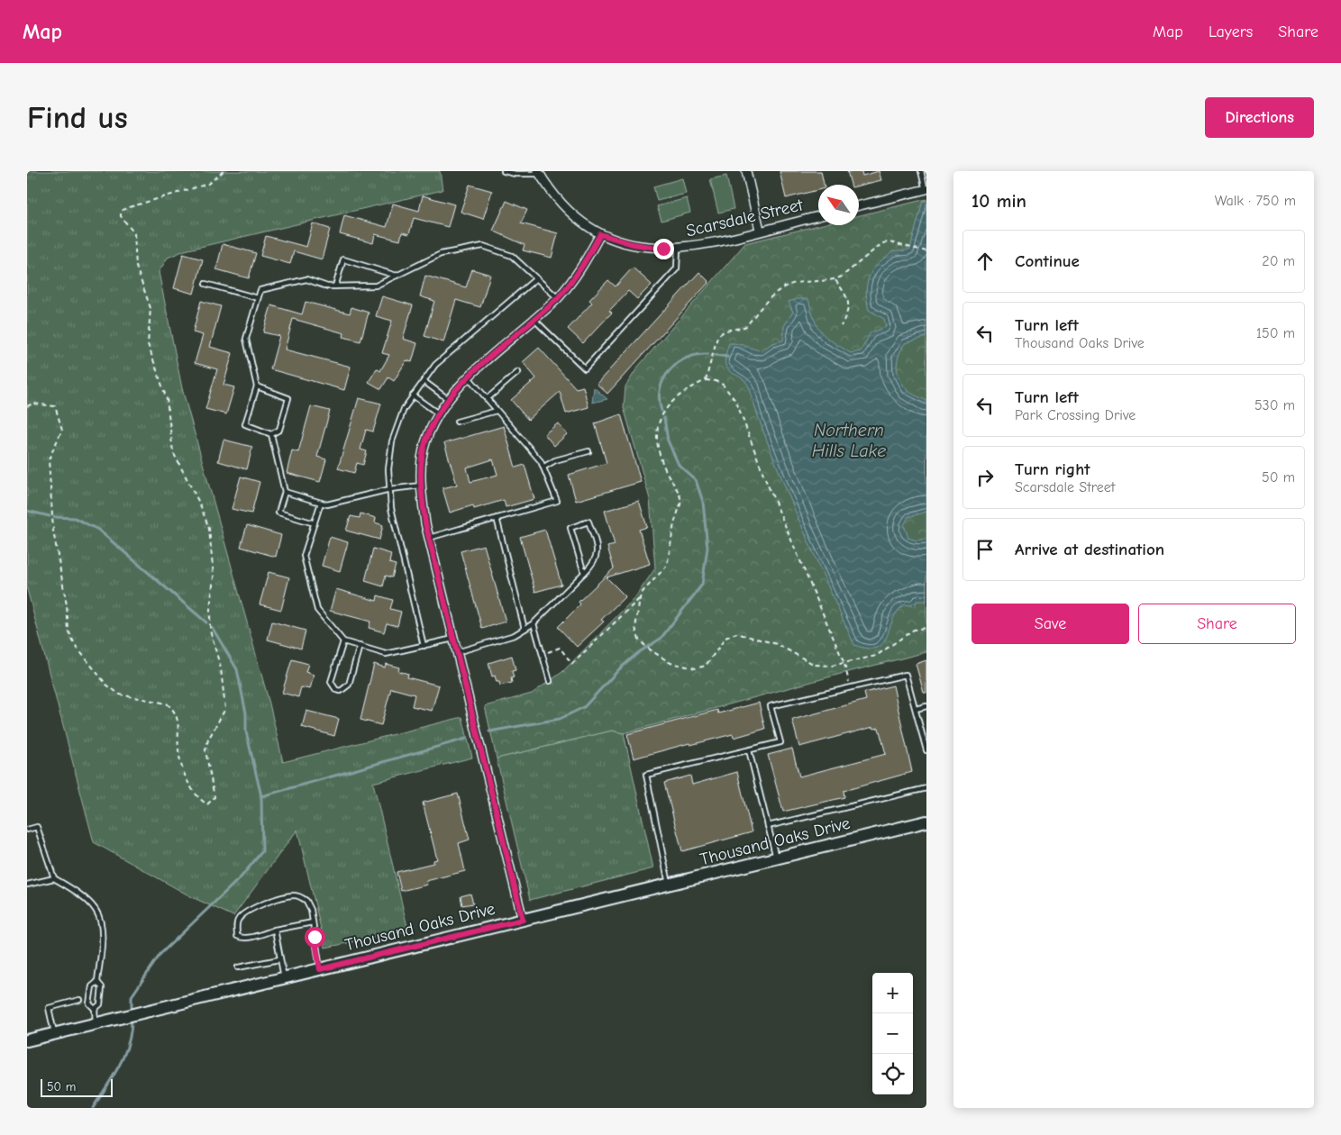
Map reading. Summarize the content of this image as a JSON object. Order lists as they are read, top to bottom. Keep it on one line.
{"streets":{"main road":["Thousand Oaks Drive"],"street":["Scarsdale Street"]},"water":["Northern Hills Lake"],"scale_bar":"50 m","north":"top left","page":{"header":"Map","nav":["Map","Layers","Share"],"buttons":["Directions",["Save","Share"]],"title":"Find us","heading":["10 min","Walk · 750 m"],"list":[["Continue","20 m"],["Turn left","Thousand Oaks Drive","150 m"],["Turn left","Park Crossing Drive","530 m"],["Turn right","Scarsdale Street","50 m"],"Arrive at destination"],"map_buttons":["+","−"],"scale":"50 m"}}
